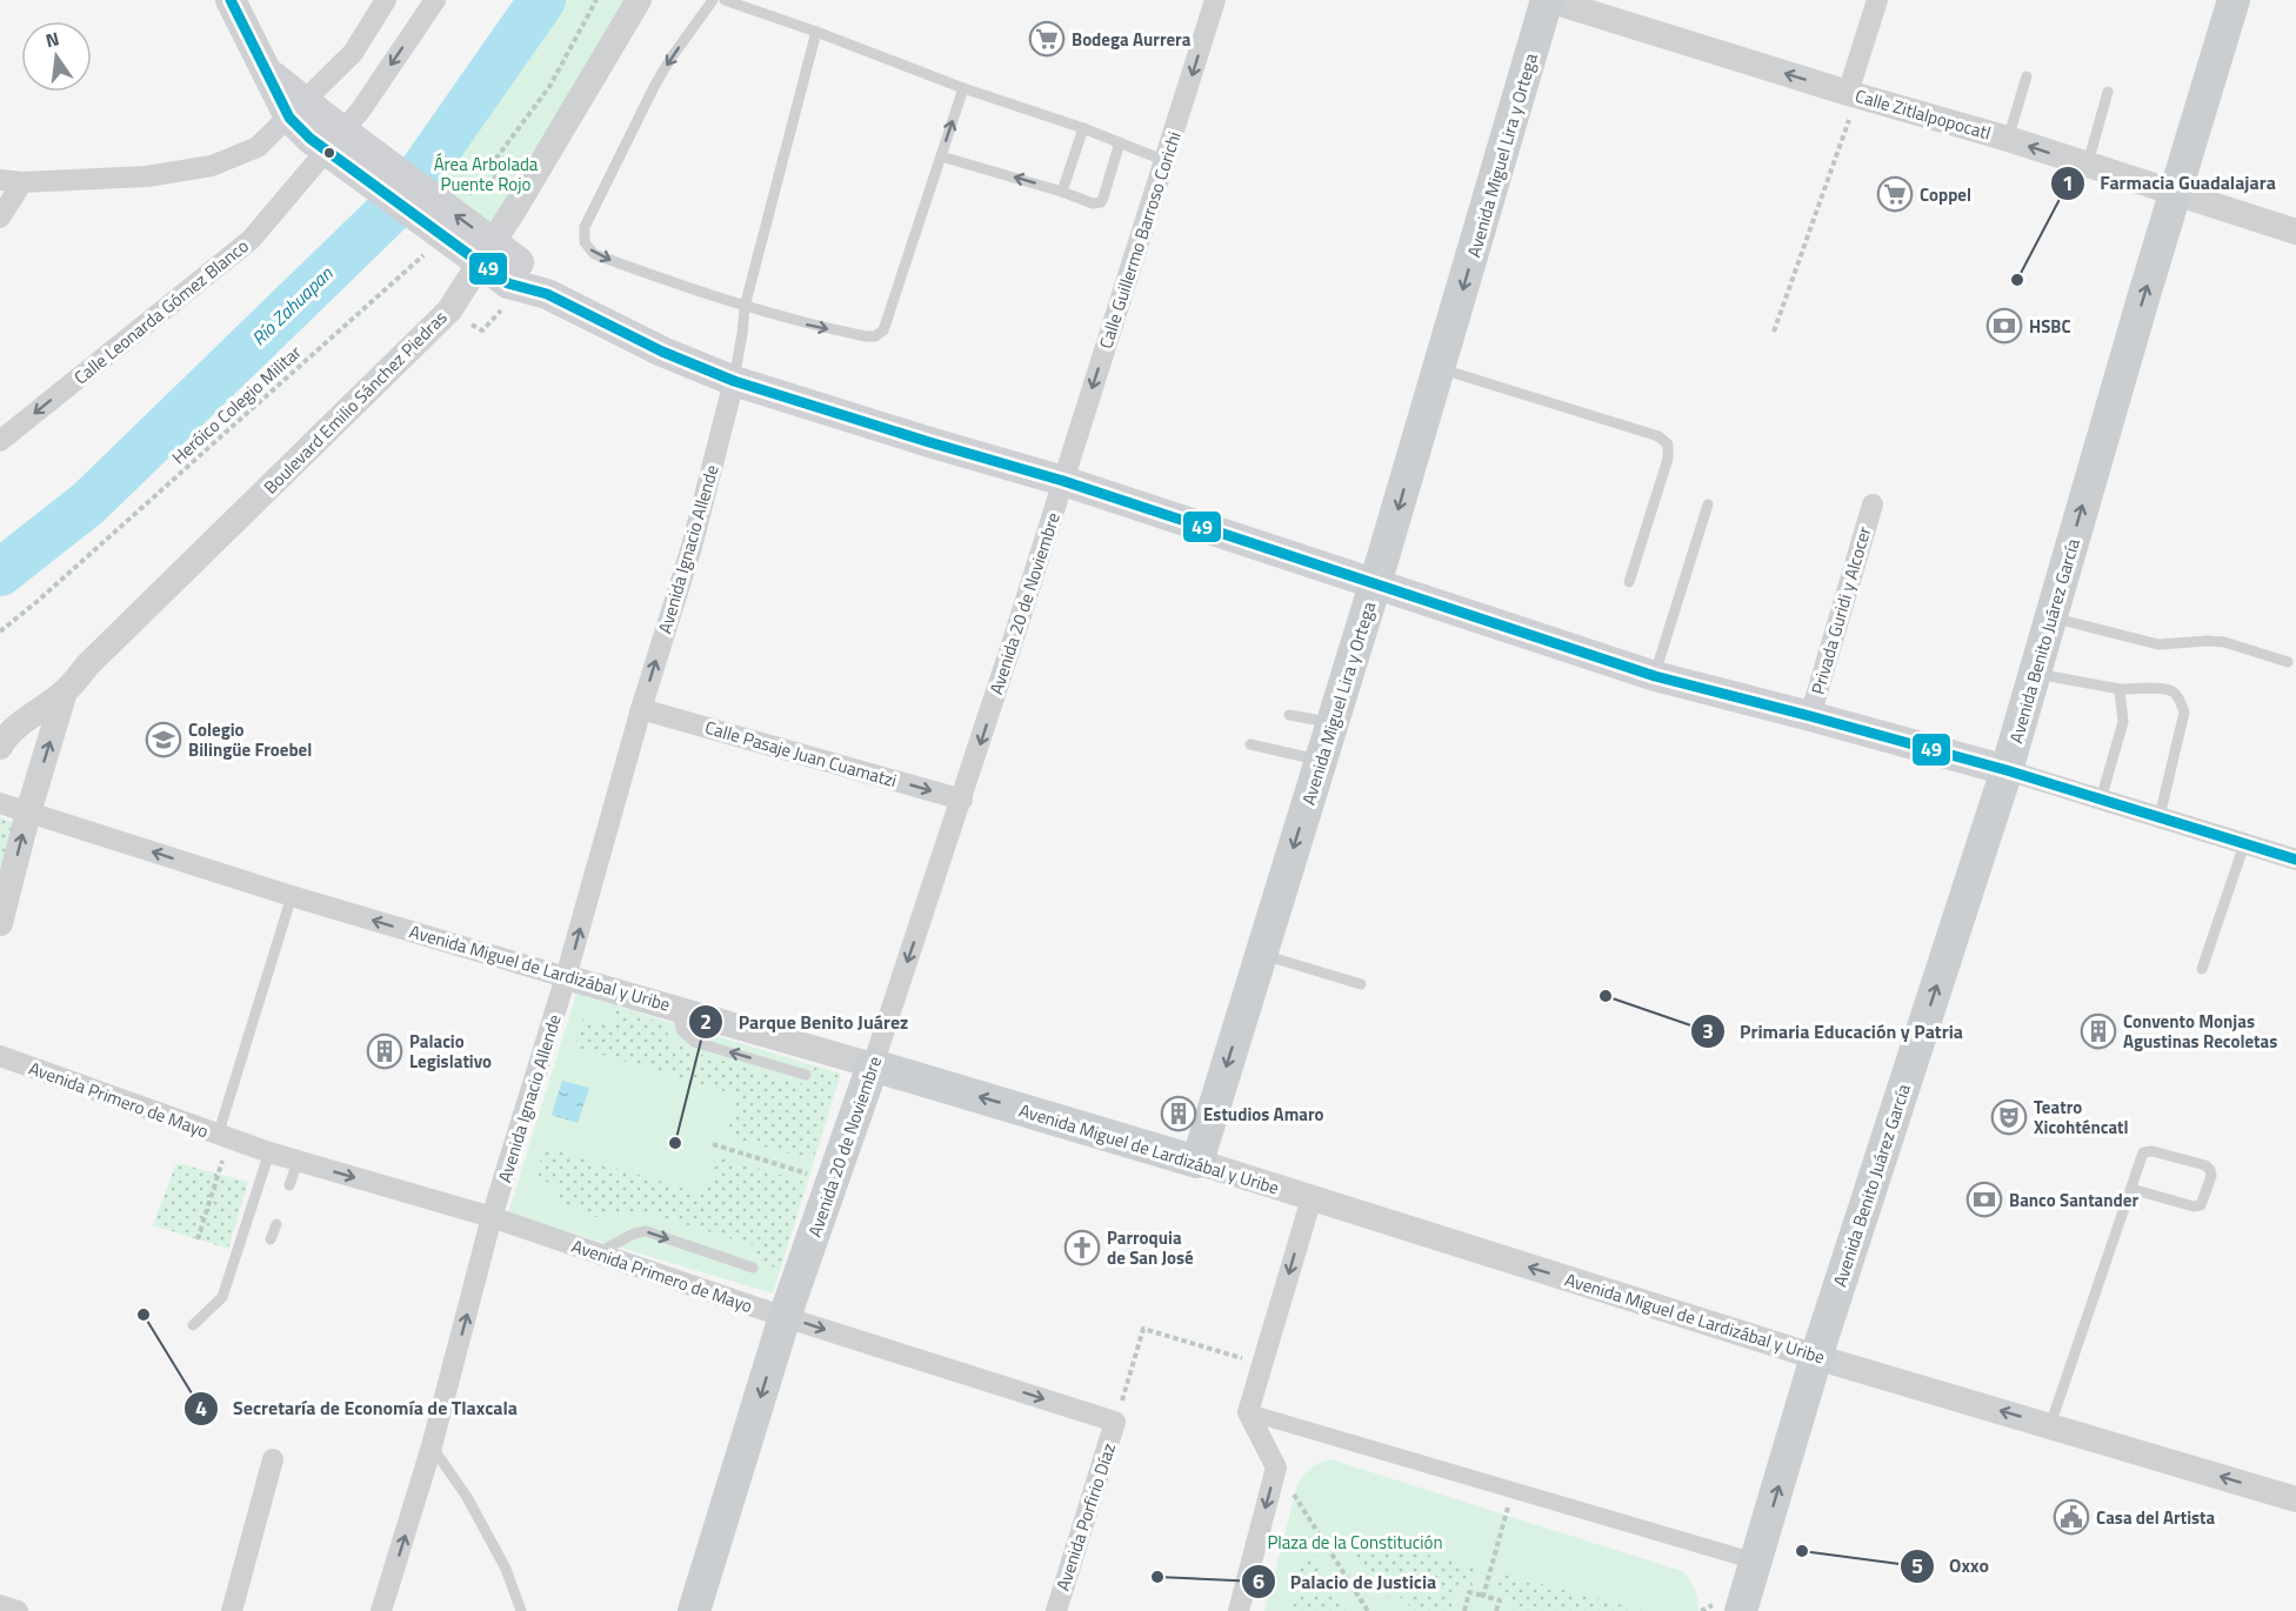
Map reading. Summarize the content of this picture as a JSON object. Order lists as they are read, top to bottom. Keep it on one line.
{"streets":{"main road":["Avenida Miguel Lira y Ortega","Avenida 20 de Noviembre","Avenida Benito Juárez García","Avenida Miguel de Lardizábal y Uribe"],"street":["Calle Zitlalpopocatl","Calle Guillermo Barroso Corichi","Calle Leonarda Gómez Blanco","Boulevard Emilio Sánchez Piedras","Avenida Ignacio Allende","Privada Guridi y Alcocer","Calle Pasaje Juan Cuamatzi","Avenida Primero de Mayo","Avenida Porfirio Díaz"],"path":["Heróico Colegio Militar"]},"crossings":[["Calle Zitlalpopocatl","Avenida Miguel Lira y Ortega"],["Calle Zitlalpopocatl","Avenida Benito Juárez García"],["Avenida Miguel Lira y Ortega","Avenida Miguel de Lardizábal y Uribe"],["Calle Guillermo Barroso Corichi","Avenida 20 de Noviembre"],["Avenida Ignacio Allende","Calle Pasaje Juan Cuamatzi"],["Avenida Ignacio Allende","Avenida Miguel de Lardizábal y Uribe"],["Avenida Ignacio Allende","Avenida Primero de Mayo"],["Avenida 20 de Noviembre","Calle Pasaje Juan Cuamatzi"],["Avenida 20 de Noviembre","Avenida Miguel de Lardizábal y Uribe"],["Avenida 20 de Noviembre","Avenida Primero de Mayo"],["Avenida Benito Juárez García","Avenida Miguel de Lardizábal y Uribe"],["Avenida Primero de Mayo","Avenida Porfirio Díaz"]],"one_way":["Calle Zitlalpopocatl","Avenida Miguel Lira y Ortega","Calle Guillermo Barroso Corichi","Calle Leonarda Gómez Blanco","Avenida Ignacio Allende","Avenida 20 de Noviembre","Avenida Benito Juárez García","Calle Pasaje Juan Cuamatzi","Avenida Miguel de Lardizábal y Uribe","Avenida Primero de Mayo"],"water":["Río Zahuapan"],"parks":["Área Arbolada Puente Rojo","Plaza de la Constitución"],"places":{"supermarket":["Bodega Aurrera","Coppel"],"other":["Farmacia Guadalajara","Primaria Educación y Patria","Parque Benito Juárez","Secretaría de Economía de Tlaxcala","Oxxo","Palacio de Justicia"],"bank":["HSBC","Banco Santander"],"school or university":["Colegio Bilingüe Froebel"],"building":["Convento Monjas Agustinas Recoletas","Palacio Legislativo","Estudios Amaro"],"theatre":["Teatro Xicohténcatl"],"church":["Parroquia de San José"],"public building":["Casa del Artista"]},"lines":["transit line 49"],"north":"top"}
